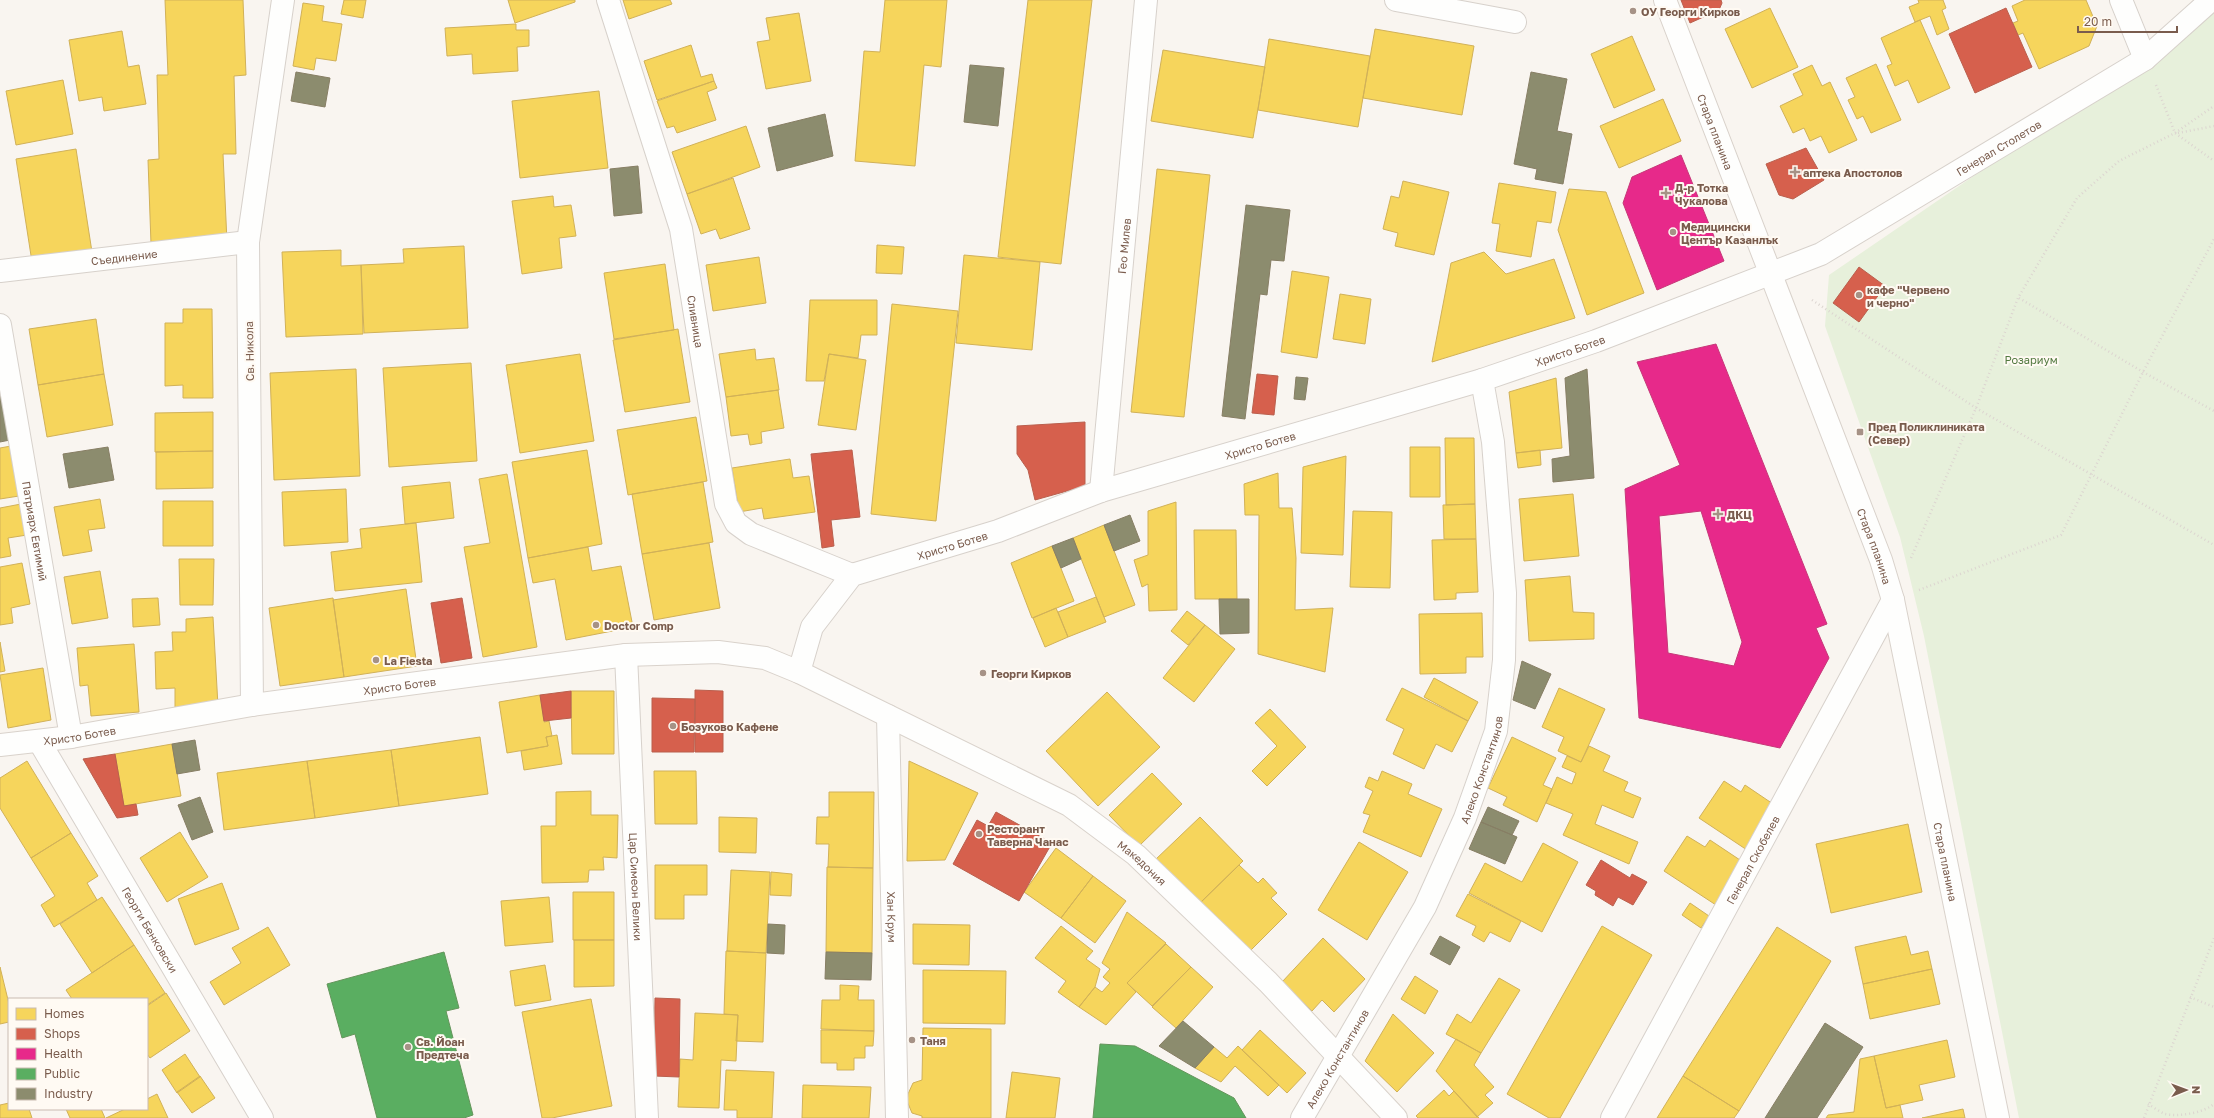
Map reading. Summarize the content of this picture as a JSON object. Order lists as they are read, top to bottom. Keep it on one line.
{"streets":{"street":["Стара планина","Генерал Столетов","Гео Милев","Съединение","Сливница","Христо Ботев","Св. Никола","Патриарх Евтимий","Алеко Константинов","Генерал Скобелев","Македония","Цар Симеон Велики","Хан Крум","Георги Бенковски"]},"crossings":[["Стара планина","Генерал Столетов"],["Стара планина","Христо Ботев"],["Стара планина","Генерал Скобелев"],["Генерал Столетов","Христо Ботев"],["Гео Милев","Христо Ботев"],["Съединение","Св. Никола"],["Сливница","Христо Ботев"],["Христо Ботев","Св. Никола"],["Христо Ботев","Патриарх Евтимий"],["Христо Ботев","Алеко Константинов"],["Христо Ботев","Македония"],["Христо Ботев","Цар Симеон Велики"],["Христо Ботев","Георги Бенковски"],["Алеко Константинов","Македония"],["Македония","Хан Крум"]],"parks":["Розариум"],"places":{"other":["ОУ Георги Кирков","Медицински Център Казанлък","кафе \"Червено и черно\"","Doctor Comp","La Fiesta","Георги Кирков","Бозуково Кафене","Ресторант Таверна Чанас","Таня","Св. Йоан Предтеча"],"health":["аптека Апостолов","Д-р Тотка Чукалова","ДКЦ"],"transit":["Пред Поликлиниката (Север)"]},"legend":["Homes","Shops","Health","Public","Industry"],"scale_bar":"20 m","north":"right"}
